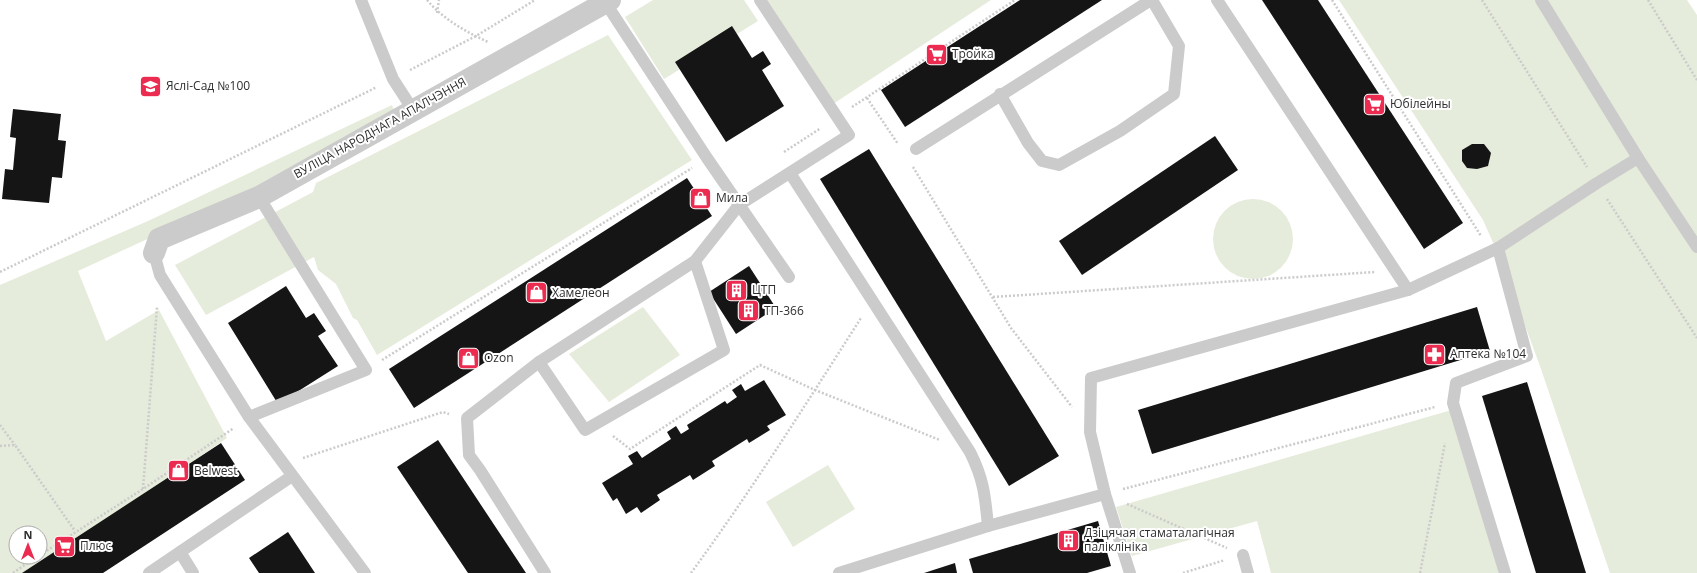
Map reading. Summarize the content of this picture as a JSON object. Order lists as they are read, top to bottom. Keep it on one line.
{"streets":{"street":["ВУЛІЦА НАРОДНАГА АПАЛЧЭННЯ"]},"places":{"supermarket":["Тройка","Юбілейны","Плюс"],"school or university":["Яслі-Сад №100"],"shop":["Мила","Хамелеон","Ozon","Belwest"],"building":["ЦТП","ТП-366","Дзіцячая стаматалагічная паліклініка"],"pharmacy":["Аптека №104"]},"north":"top"}
